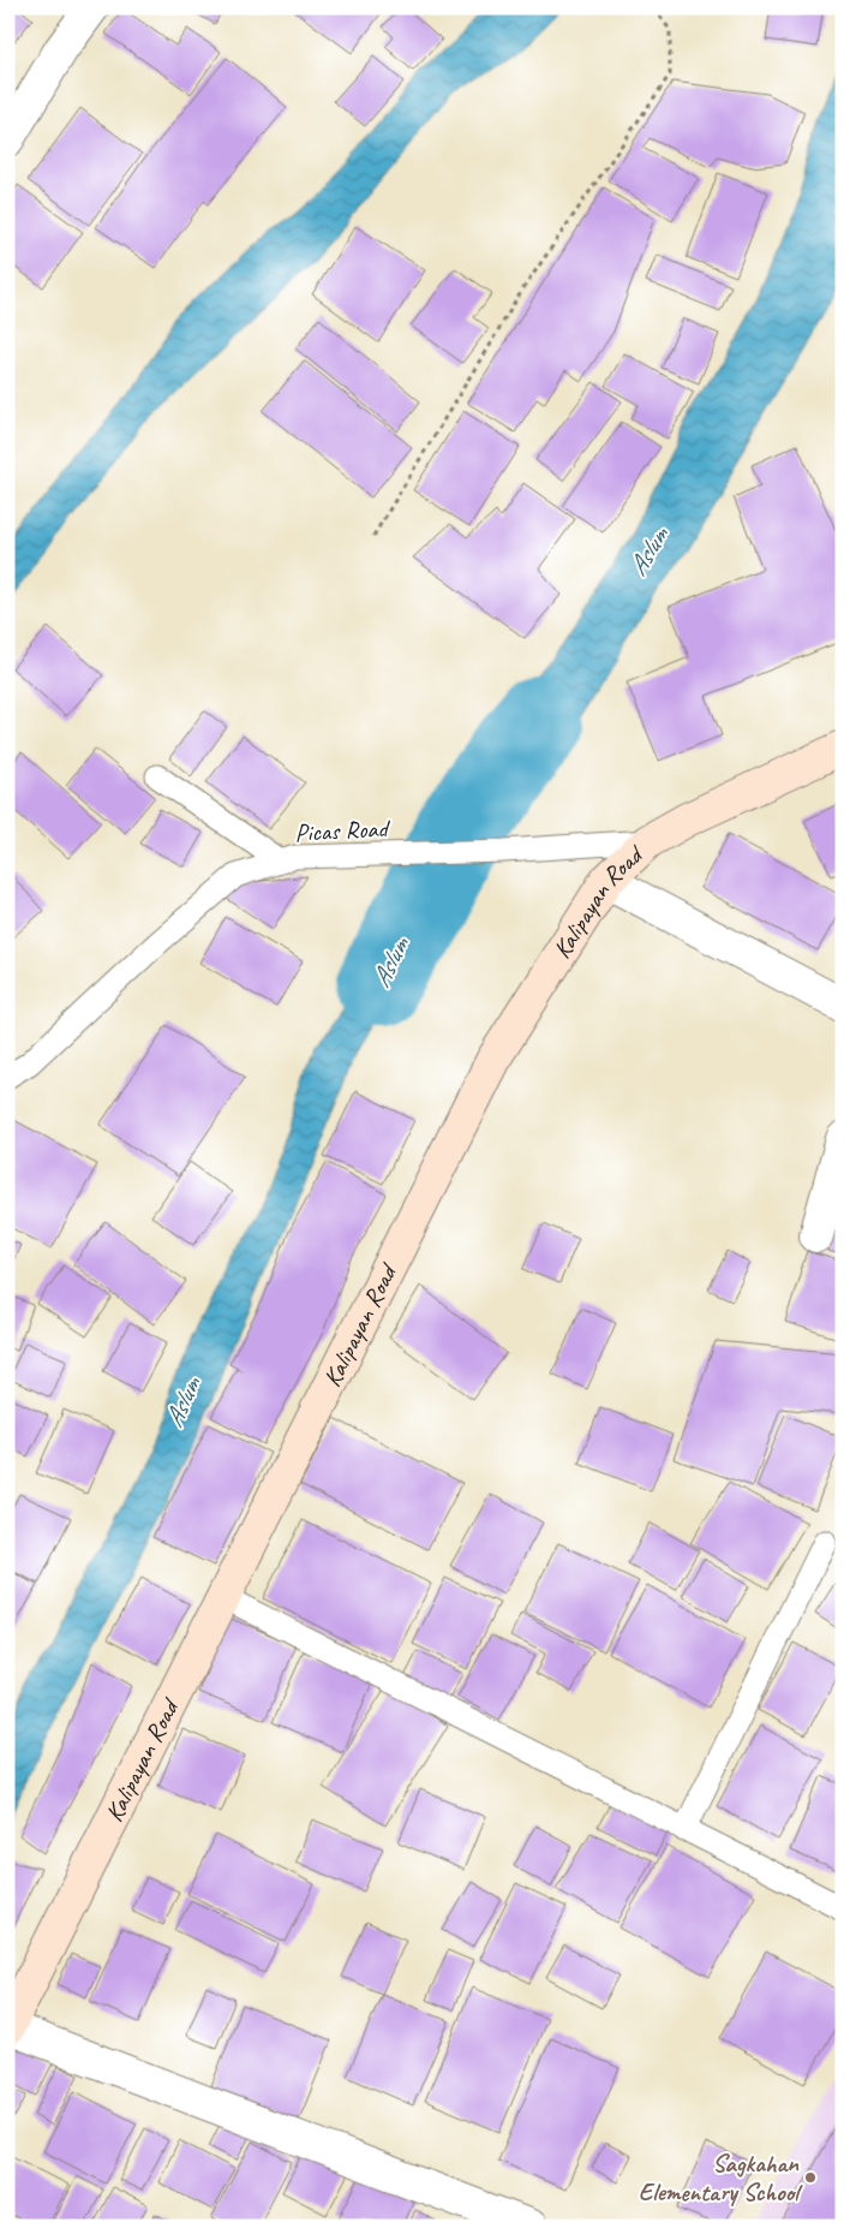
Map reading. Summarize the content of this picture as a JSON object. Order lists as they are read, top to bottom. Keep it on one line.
{"streets":{"street":["Kalipayan Road"],"lane":["Picas Road"]},"crossings":[["Picas Road","Kalipayan Road"]],"water":["Aslum"],"places":["Sagkahan Elementary School"]}
